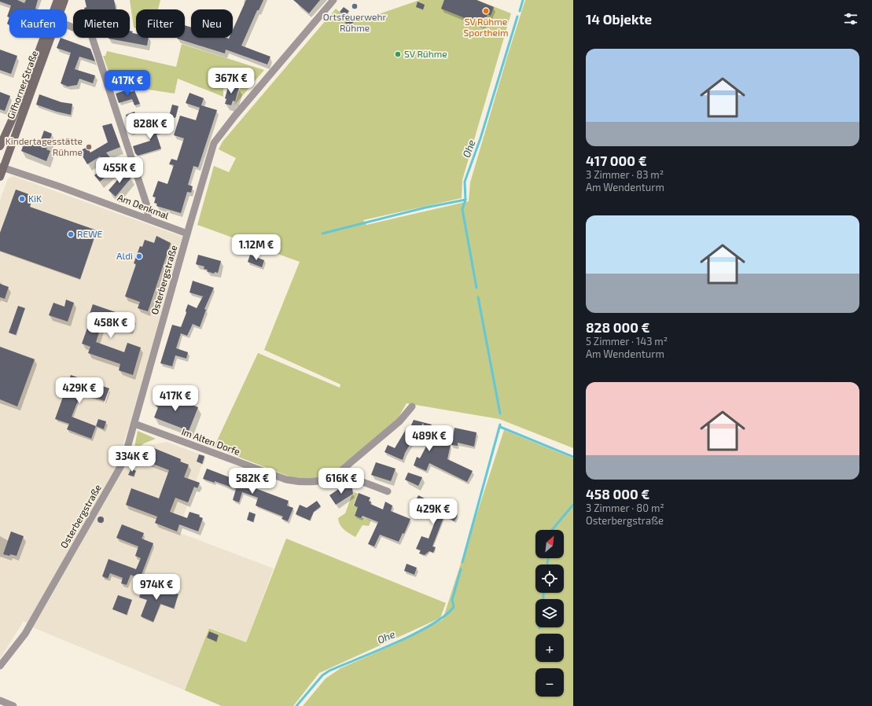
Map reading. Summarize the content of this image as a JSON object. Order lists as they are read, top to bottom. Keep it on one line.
{"streets":{"main road":["Gifhorner Straße"],"street":["Am Denkmal","Osterbergstraße","Im Alten Dorfe"]},"crossings":[["Gifhorner Straße","Am Denkmal"],["Am Denkmal","Osterbergstraße"],["Osterbergstraße","Im Alten Dorfe"]],"water":["Ohe"],"places":["Ortsfeuerwehr Rühme","SV Rühme Sportheim","SV Rühme","Kindertagesstätte Rühme","KiK","REWE","Aldi"],"north":"top right","page":{"heading":"14 Objekte","chip":["Kaufen","Mieten","Filter","Neu"],"list":[{"name":"417 000 €","note":"3 Zimmer · 83 m² · Am Wendenturm"},{"name":"828 000 €","note":"5 Zimmer · 143 m² · Am Wendenturm"},{"name":"458 000 €","note":"3 Zimmer · 80 m² · Osterbergstraße"}],"price":["367K €","417K €","828K €","455K €","1.12M €","458K €","429K €","417K €","489K €","334K €","582K €","616K €","429K €","974K €"],"map_buttons":["+","−"]}}
